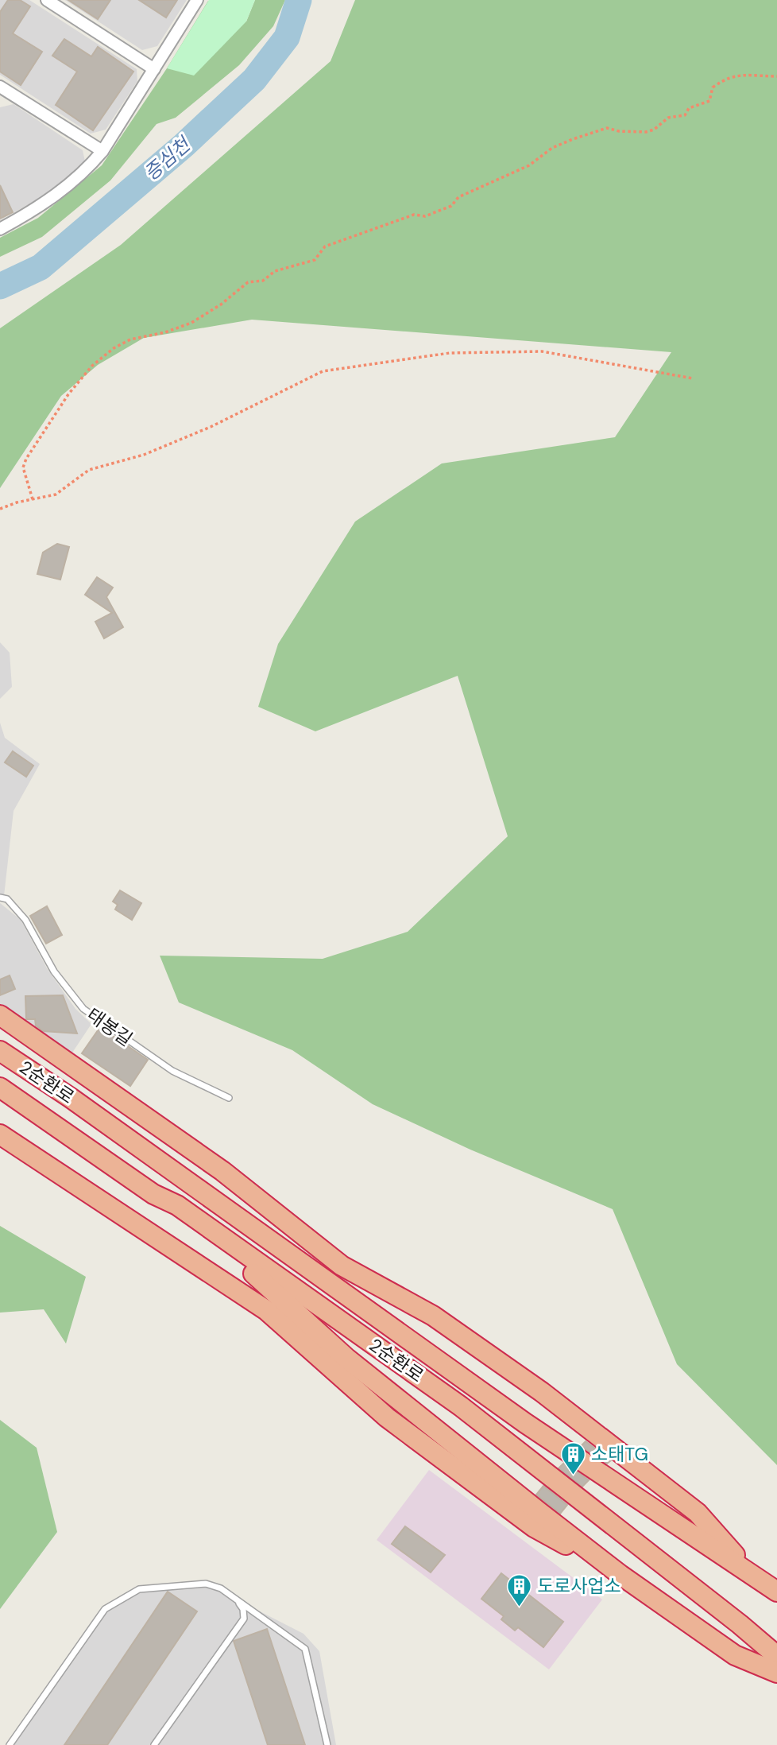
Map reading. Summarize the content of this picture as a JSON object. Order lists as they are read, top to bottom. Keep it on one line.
{"streets":{"highway":["2순환로"],"lane":["태봉길"]},"water":["증심천"],"places":{"building":["소태TG","도로사업소"]}}
